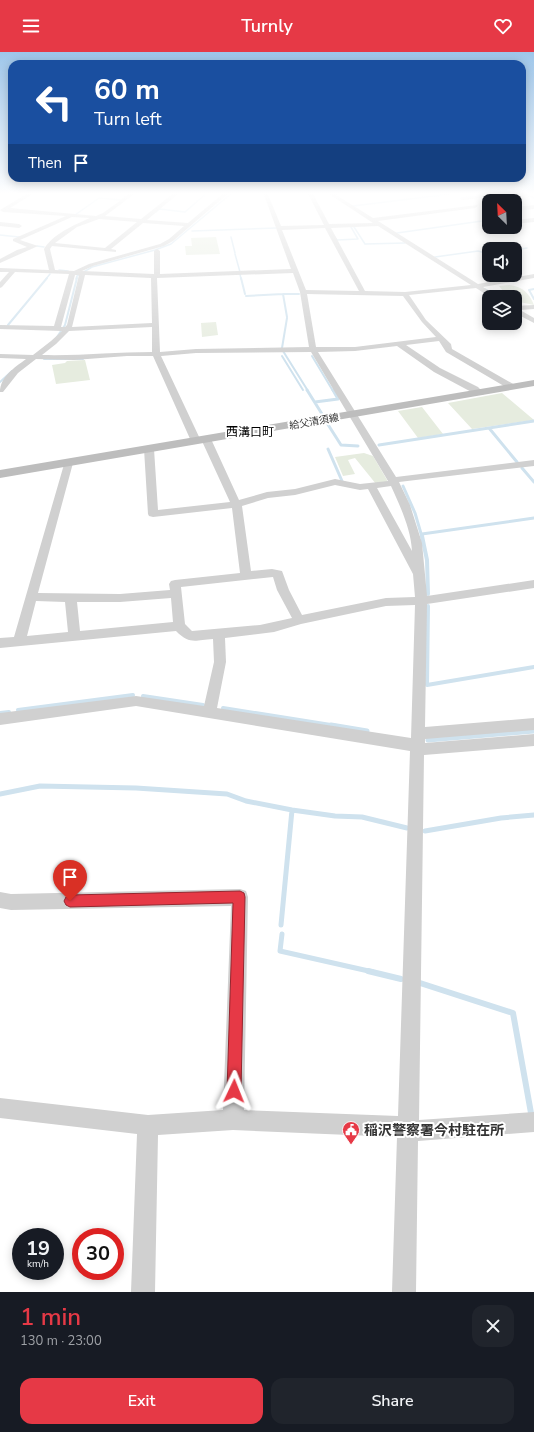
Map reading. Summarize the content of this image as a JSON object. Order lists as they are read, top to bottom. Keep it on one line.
{"streets":{"main road":["給父清須線"]},"districts":["西溝口町"],"places":{"public building":["稲沢警察署今村駐在所"]},"north":"top left","page":{"header":"Turnly","turn":["60 m","Turn left"],"then":"Then","speed":"19 km/h","limit":"30","heading":["1 min","130 m · 23:00"],"buttons":["Exit","Share"]}}
